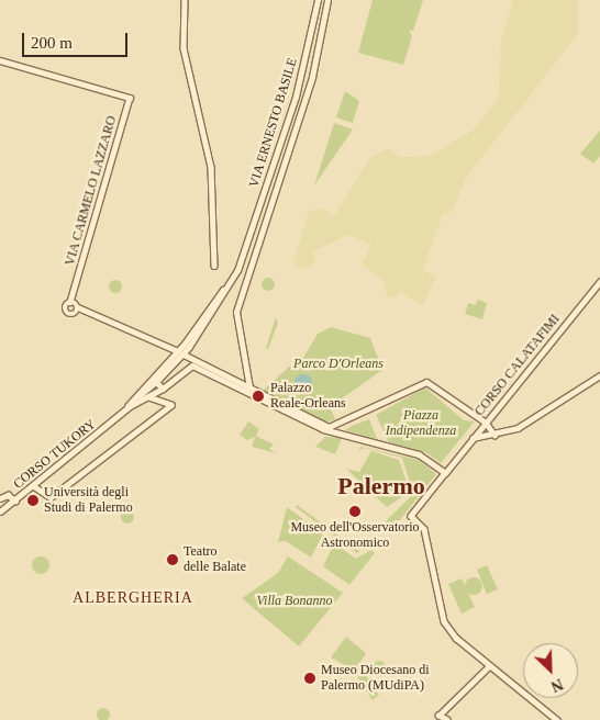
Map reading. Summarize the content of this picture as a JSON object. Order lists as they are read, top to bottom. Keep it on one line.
{"streets":{"main road":["VIA ERNESTO BASILE","CORSO CALATAFIMI","CORSO TUKORY"],"street":["VIA CARMELO LAZZARO"]},"crossings":[["VIA ERNESTO BASILE","VIA CARMELO LAZZARO"],["VIA ERNESTO BASILE","CORSO TUKORY"],["VIA CARMELO LAZZARO","CORSO TUKORY"]],"districts":["Palermo","ALBERGHERIA"],"parks":["Parco D'Orleans","Piazza Indipendenza","Villa Bonanno"],"places":["Palazzo Reale-Orleans","Università degli Studi di Palermo","Museo dell'Osservatorio Astronomico","Teatro delle Balate","Museo Diocesano di Palermo (MUdiPA)"],"scale_bar":"200 m","north":"bottom right"}
